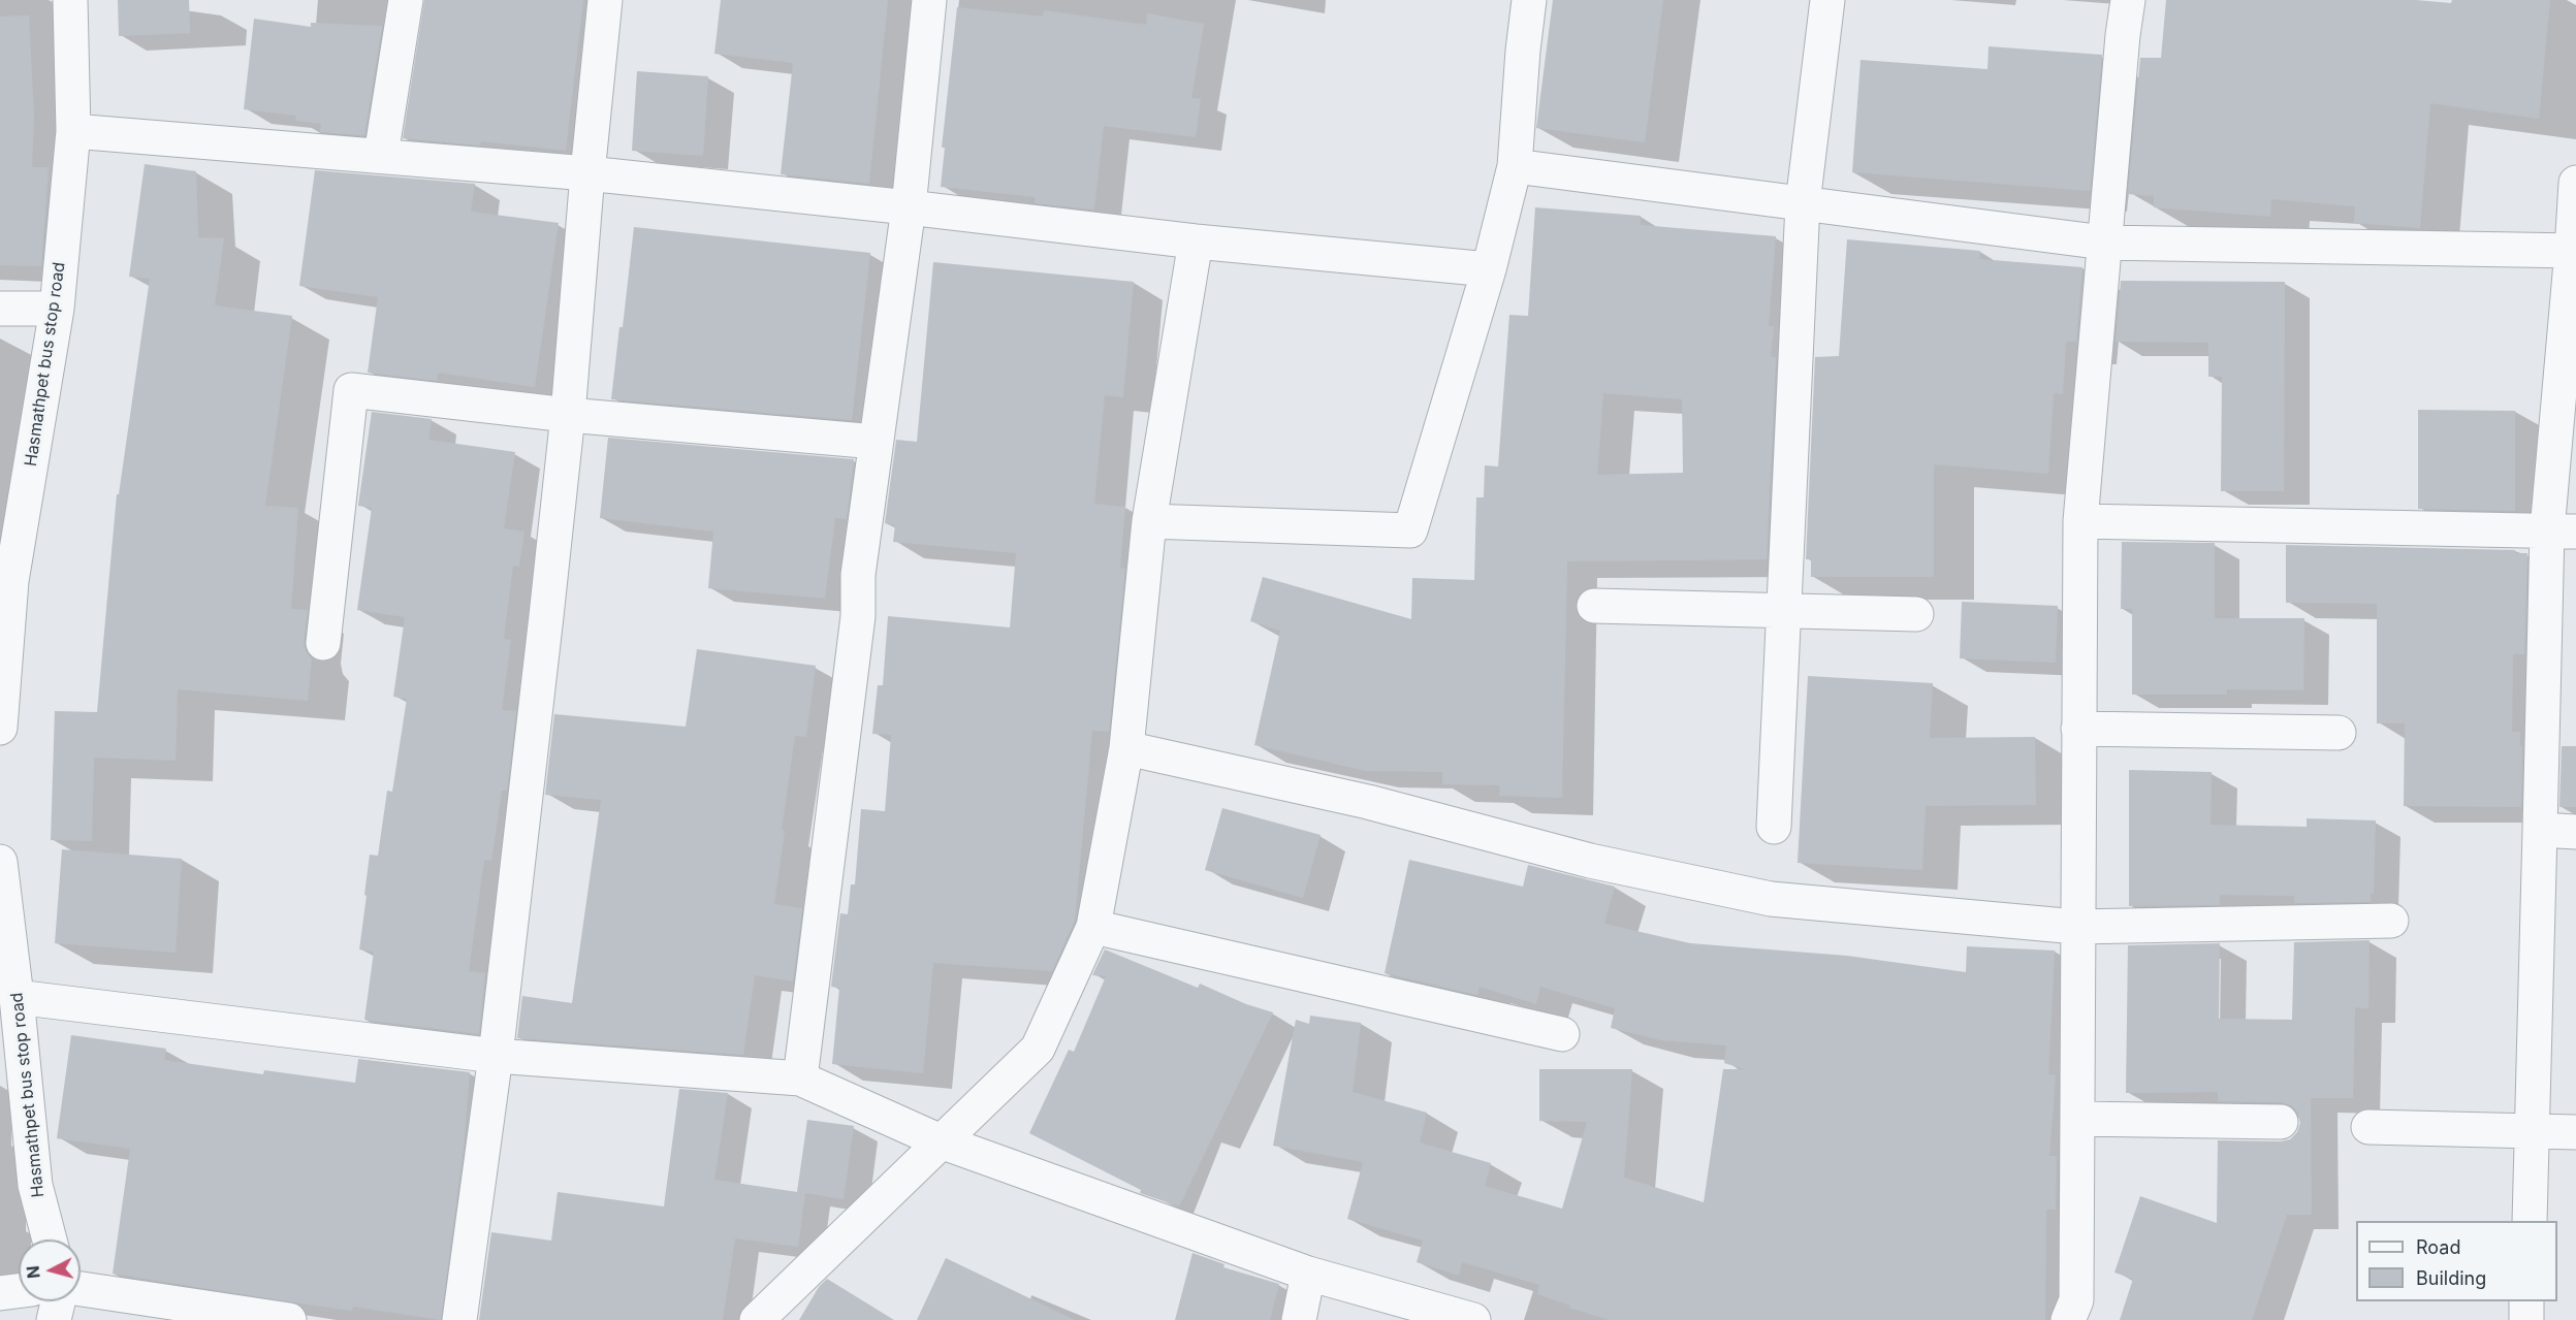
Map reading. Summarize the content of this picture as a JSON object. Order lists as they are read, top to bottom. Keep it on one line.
{"streets":{"street":["Hasmathpet bus stop road"]},"legend":["Road","Building"],"north":"left"}
